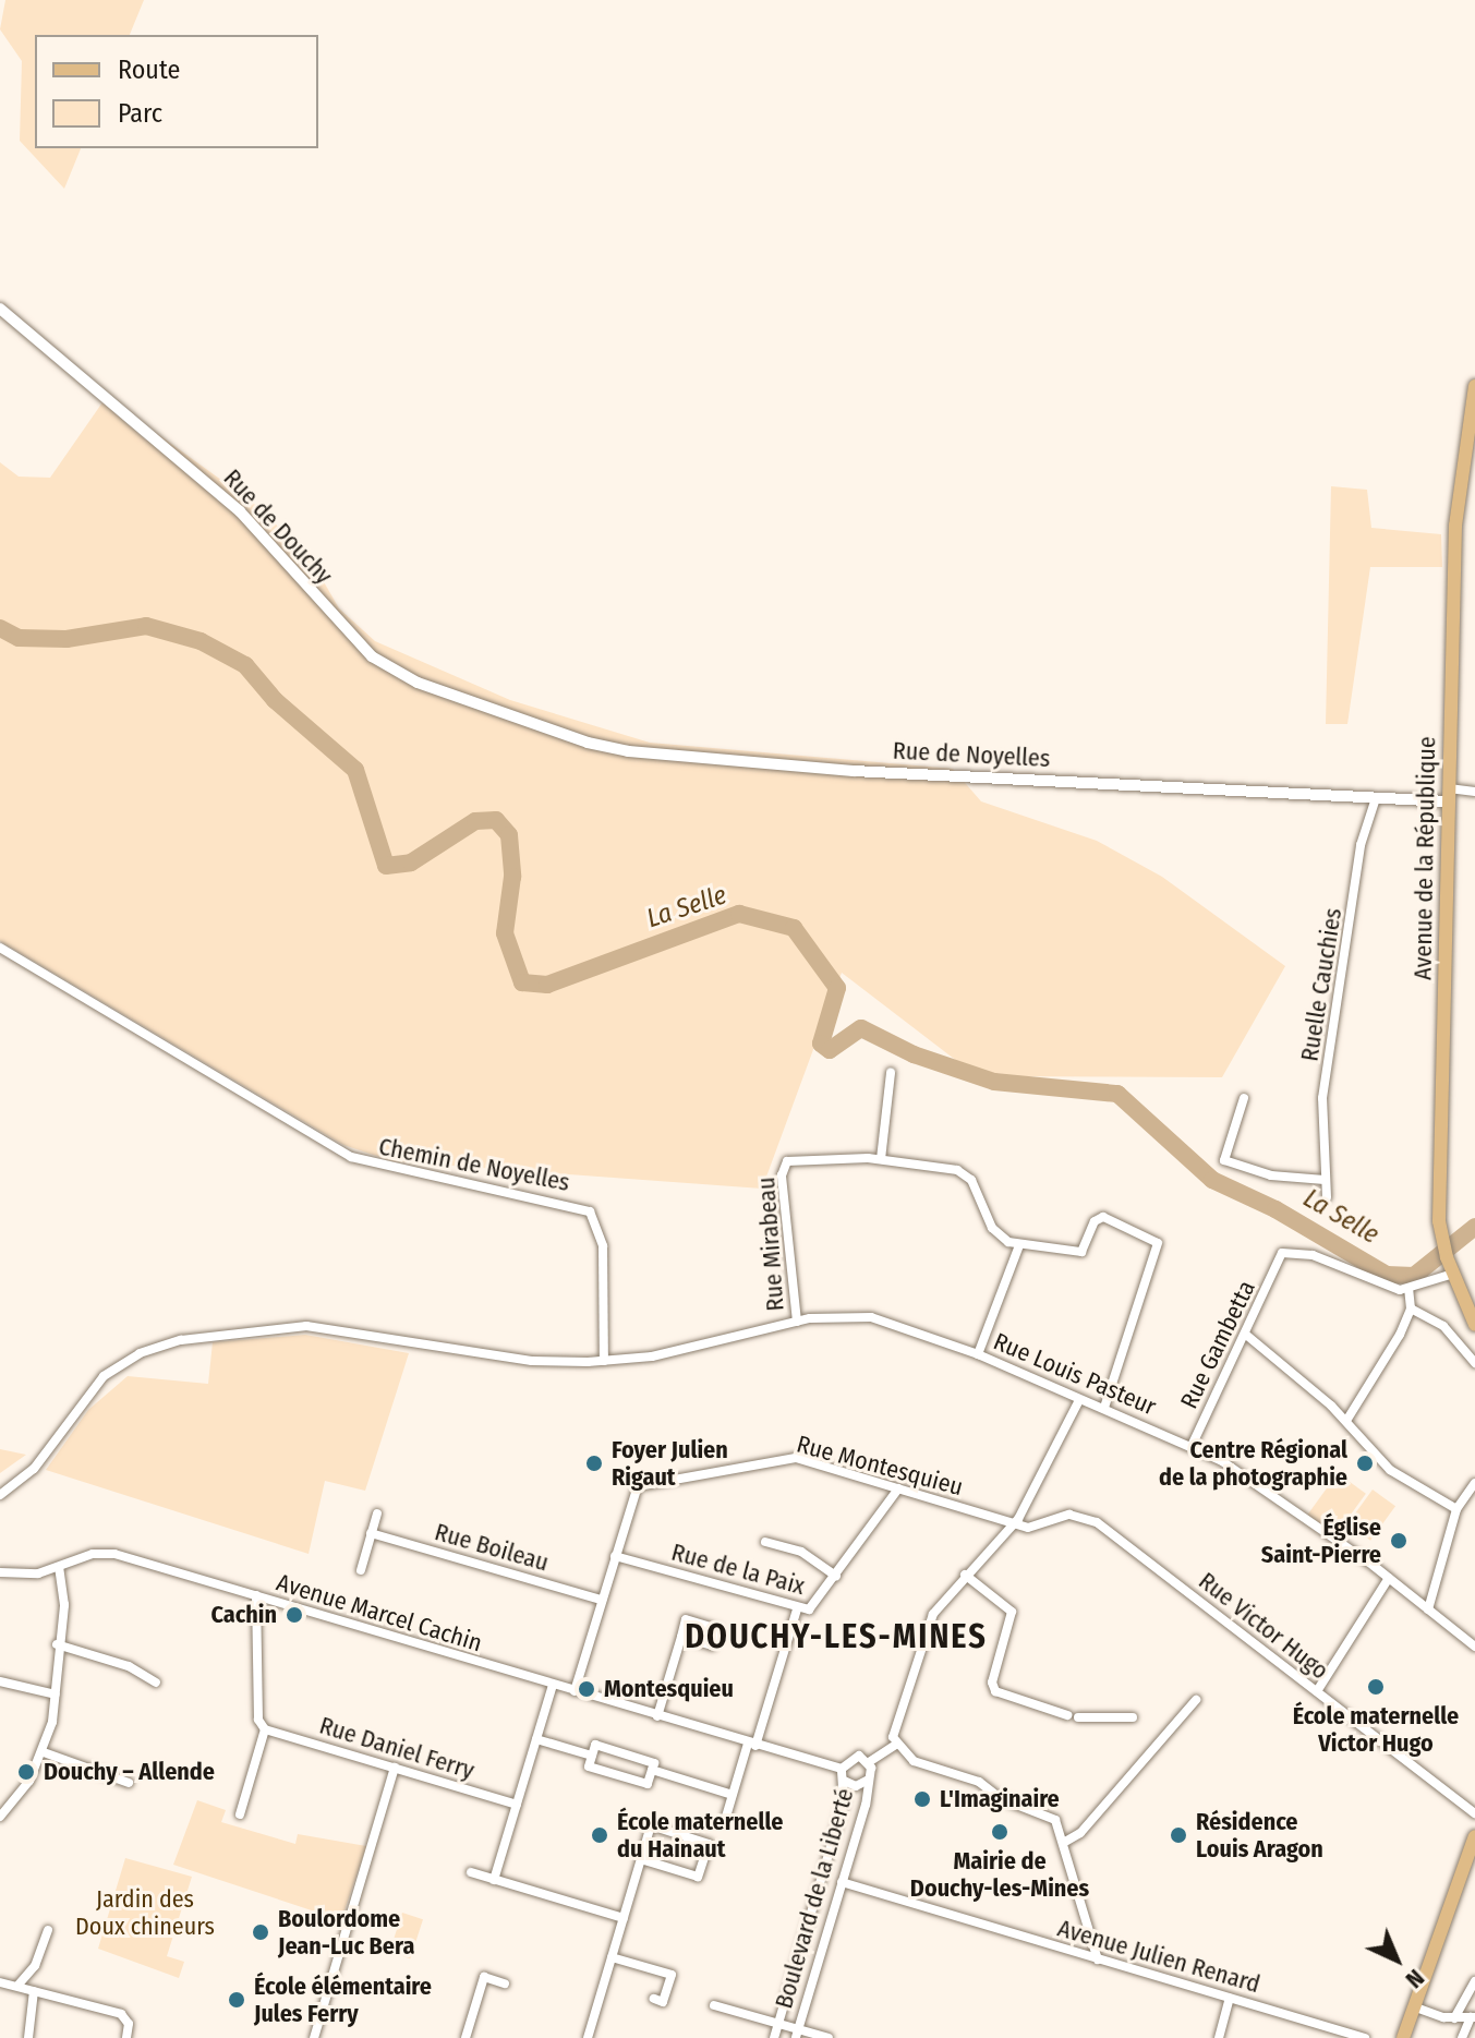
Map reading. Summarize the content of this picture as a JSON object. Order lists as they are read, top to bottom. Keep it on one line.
{"streets":{"main road":["Avenue de la République"],"street":["Rue de Douchy","Rue de Noyelles","Ruelle Cauchies","Chemin de Noyelles","Rue Mirabeau","Rue Gambetta","Rue Louis Pasteur","Rue Montesquieu","Rue Boileau","Rue de la Paix","Avenue Marcel Cachin","Rue Victor Hugo","Rue Daniel Ferry","Boulevard de la Liberté","Avenue Julien Renard"]},"crossings":[["Rue de Douchy","Rue de Noyelles"],["Rue de Noyelles","Avenue de la République"],["Rue de Noyelles","Ruelle Cauchies"],["Chemin de Noyelles","Rue Louis Pasteur"],["Rue Mirabeau","Rue Louis Pasteur"],["Rue Gambetta","Rue Louis Pasteur"],["Rue Montesquieu","Rue Boileau"],["Rue Montesquieu","Rue de la Paix"],["Rue Montesquieu","Avenue Marcel Cachin"],["Rue Montesquieu","Rue Victor Hugo"],["Avenue Marcel Cachin","Boulevard de la Liberté"],["Boulevard de la Liberté","Avenue Julien Renard"]],"districts":["DOUCHY-LES-MINES"],"water":["La Selle"],"parks":["Jardin des Doux chineurs"],"places":["Foyer Julien Rigaut","Centre Régional de la photographie","Église Saint-Pierre","Cachin","École maternelle Victor Hugo","Montesquieu","Douchy – Allende","L'Imaginaire","Mairie de Douchy-les-Mines","École maternelle du Hainaut","Résidence Louis Aragon","Boulordome Jean-Luc Bera","École élémentaire Jules Ferry"],"legend":["Route","Parc"],"north":"bottom right"}
